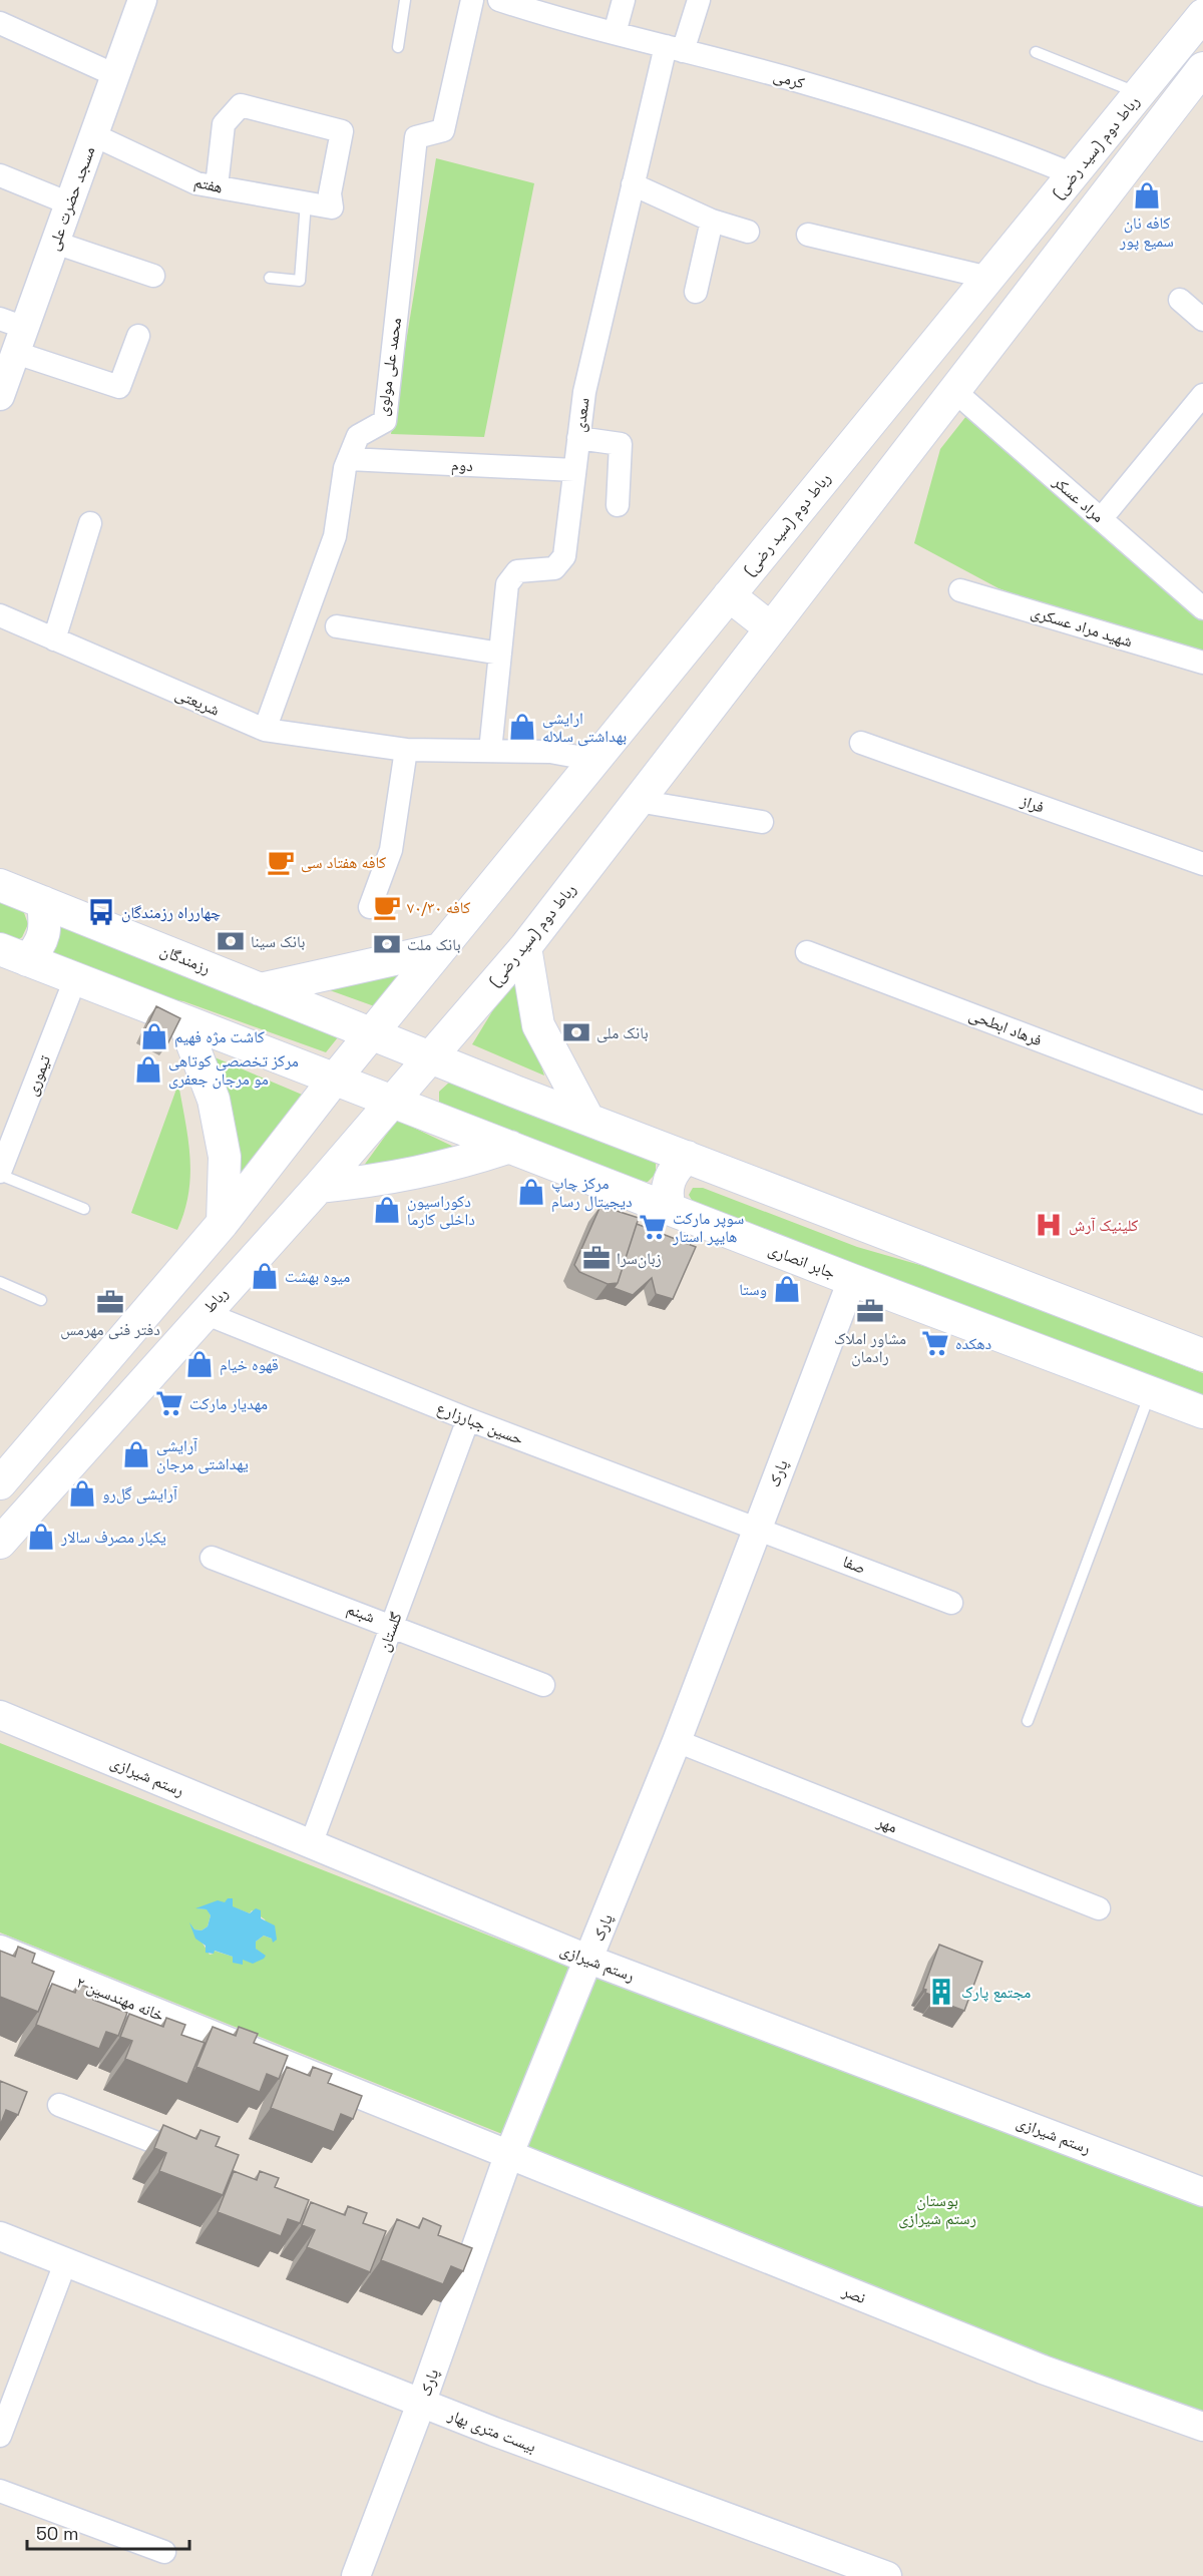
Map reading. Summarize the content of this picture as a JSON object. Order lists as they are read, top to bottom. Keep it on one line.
{"streets":{"main road":["رباط دوم (سید رضی)","رزمندگان","جابر انصاری","رباط"],"street":["کرمی","هفتم","مسجد حضرت علی","محمد علی مولوی","سعدی","دوم","مراد عسکر","شهید مراد عسکری","شریعتی","فراز","فرهاد ابطحی","تیموری","حسین جبارزارع","پارک","صفا","شبنم","گلستان","رستم شیرازی","مهر","خانه مهندسین ۲","نصر","بیست متری بهار"]},"crossings":[["کرمی","رباط دوم (سید رضی)"],["کرمی","سعدی"],["رباط دوم (سید رضی)","مراد عسکر"],["رباط دوم (سید رضی)","شریعتی"],["رباط دوم (سید رضی)","رزمندگان"],["رباط دوم (سید رضی)","رباط"],["هفتم","مسجد حضرت علی"],["محمد علی مولوی","دوم"],["محمد علی مولوی","شریعتی"],["سعدی","دوم"],["سعدی","شریعتی"],["جابر انصاری","رباط"],["جابر انصاری","پارک"],["رباط","حسین جبارزارع"],["حسین جبارزارع","پارک"],["حسین جبارزارع","صفا"],["حسین جبارزارع","گلستان"],["پارک","صفا"],["پارک","رستم شیرازی"],["پارک","مهر"],["پارک","خانه مهندسین ۲"],["پارک","نصر"],["پارک","بیست متری بهار"],["شبنم","گلستان"],["گلستان","رستم شیرازی"],["خانه مهندسین ۲","نصر"]],"parks":["بوستان رستم شیرازی"],"places":{"shop":["کافه نان سمیع پور","ارایشی بهداشتی سلاله","کاشت مژه فهیم","مرکز تخصصی کوتاهی مو مرجان جعفری","مرکز چاپ دیجیتال رسام","دکوراسیون داخلی کارما","میوه بهشت","وستا","قهوه خیام","آرایشی یهداشتی مرجان","آرایشی گل‌رو","یکبار مصرف سالار"],"cafe":["کافه هفتاد سی","کافه ۷۰/۳۰"],"bus stop":["چهارراه رزمندگان"],"bank":["بانک سینا","بانک ملت","بانک ملی"],"hospital":["کلینیک آرش"],"supermarket":["سوپر مارکت هایپر استار","دهکده","مهدیار مارکت"],"office":["زبان‌سرا","دفتر فنی مهرمس","مشاور املاک رادمان"],"building":["مجتمع پارک"]},"scale_bar":"50 m"}
